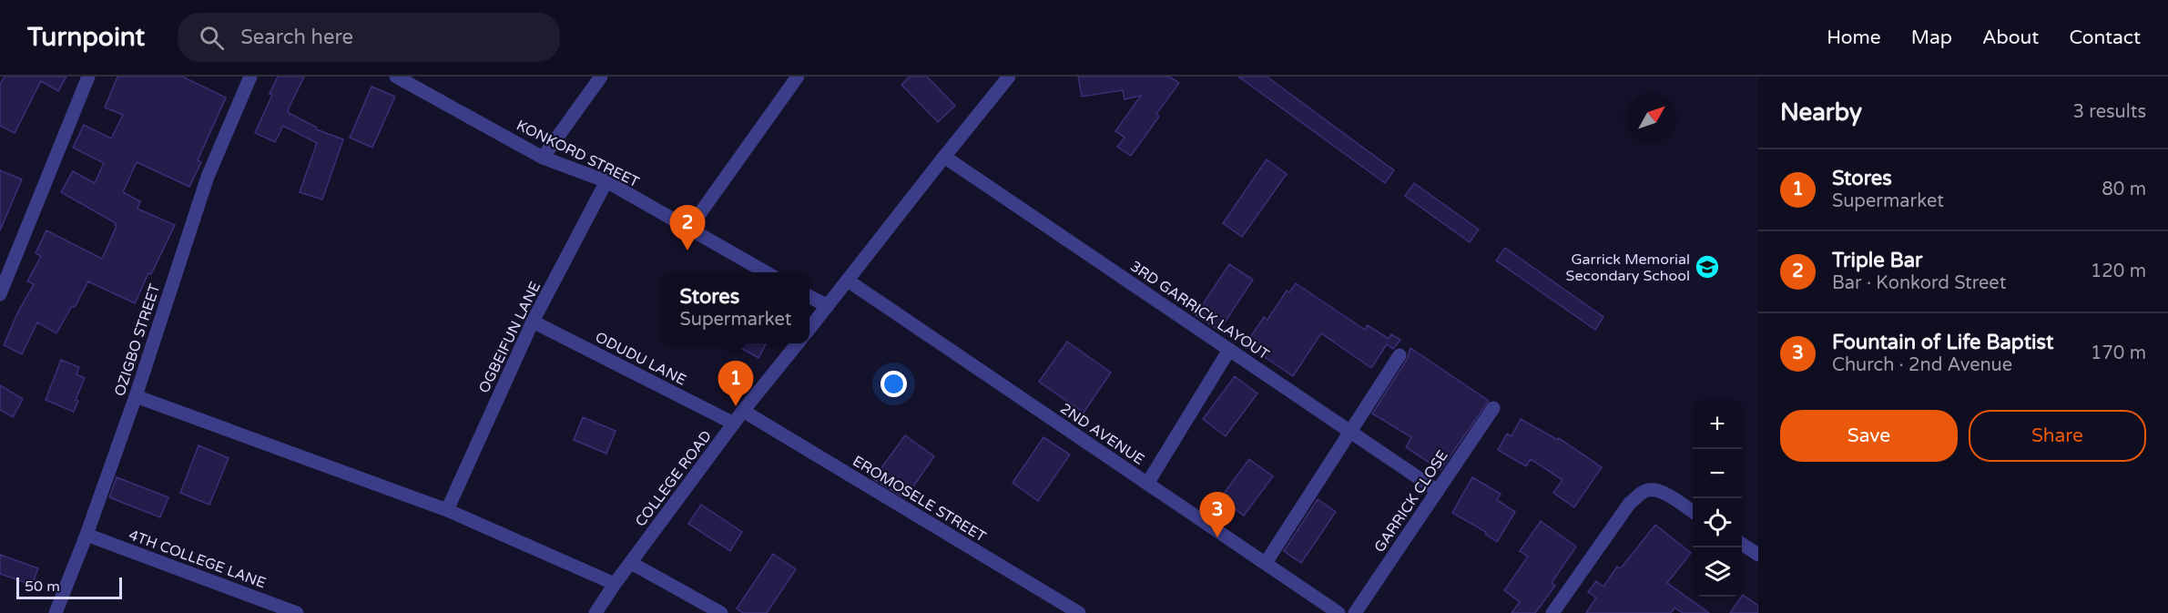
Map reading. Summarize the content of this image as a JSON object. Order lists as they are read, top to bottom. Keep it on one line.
{"streets":{"street":["KONKORD STREET","3RD GARRICK LAYOUT","OGBEIFUN LANE","OZIGBO STREET","ODUDU LANE","2ND AVENUE","COLLEGE ROAD","EROMOSELE STREET","GARRICK CLOSE","4TH COLLEGE LANE"]},"crossings":[["KONKORD STREET","OGBEIFUN LANE"],["3RD GARRICK LAYOUT","GARRICK CLOSE"],["OGBEIFUN LANE","ODUDU LANE"],["OZIGBO STREET","4TH COLLEGE LANE"],["ODUDU LANE","COLLEGE ROAD"],["COLLEGE ROAD","EROMOSELE STREET"]],"places":{"school or university":["Garrick Memorial Secondary School"]},"scale_bar":"50 m","north":"top right","page":{"header":"Turnpoint","search":"Search here","nav":["Home","Map","About","Contact"],"heading":["Nearby","3 results"],"list":[{"mark":"1","name":"Stores","note":"Supermarket","value":"80 m"},{"mark":"2","name":"Triple Bar","note":"Bar · Konkord Street","value":"120 m"},{"mark":"3","name":"Fountain of Life Baptist","note":"Church · 2nd Avenue","value":"170 m"}],"pins":["2","1","3"],"popup":["Stores","Supermarket"],"buttons":["Save","Share"],"map_buttons":["+","−"],"scale":"50 m"}}
